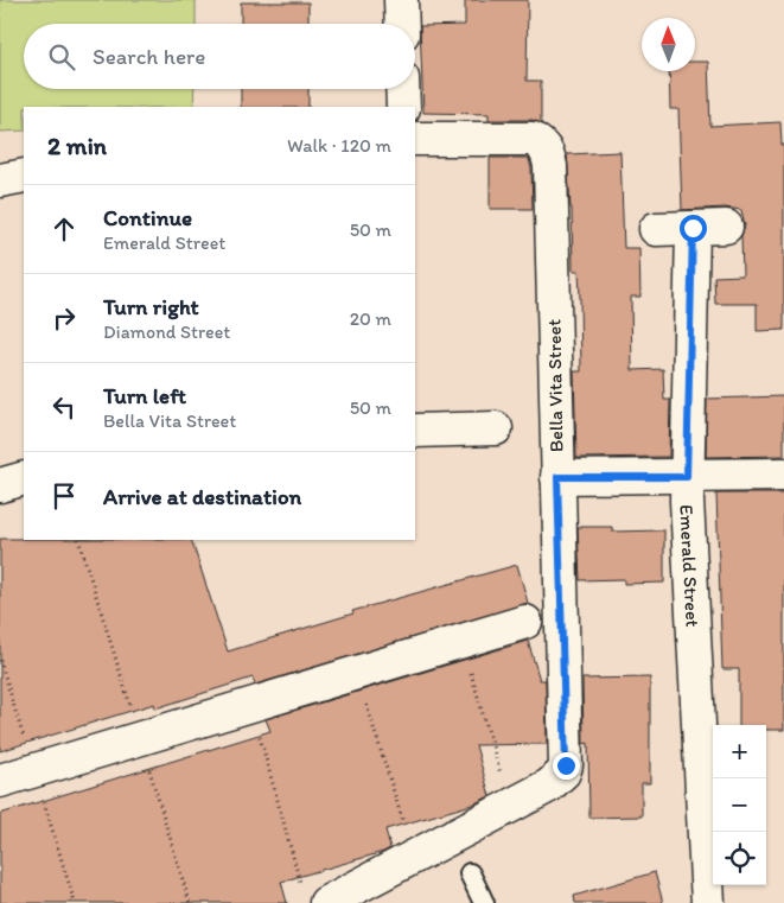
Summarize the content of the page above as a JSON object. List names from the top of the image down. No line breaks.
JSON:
{"streets":{"street":["Bella Vita Street","Emerald Street"]},"north":"top","page":{"search":"Search here","heading":["2 min","Walk · 120 m"],"list":[["Continue","Emerald Street","50 m"],["Turn right","Diamond Street","20 m"],["Turn left","Bella Vita Street","50 m"],"Arrive at destination"],"map_buttons":["+","−"]}}
